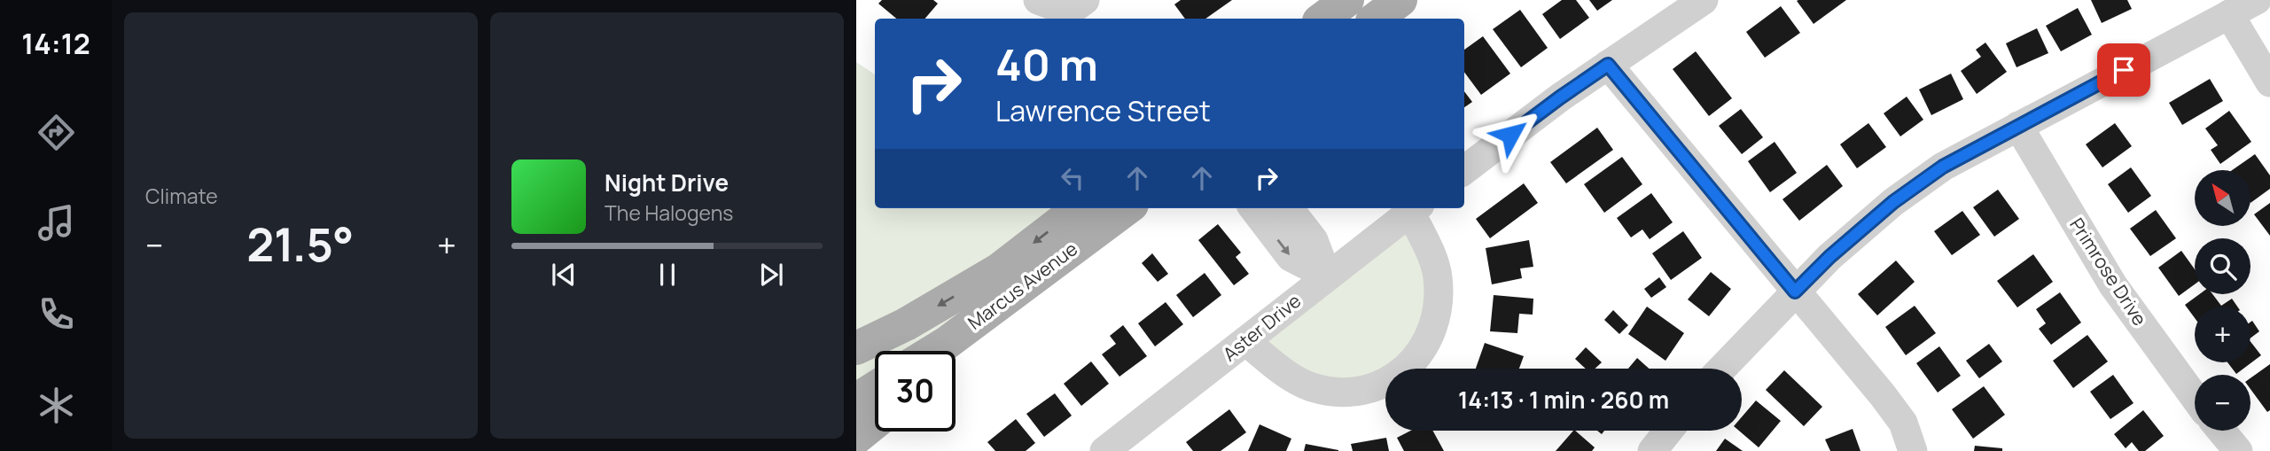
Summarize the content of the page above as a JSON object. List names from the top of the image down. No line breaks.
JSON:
{"streets":{"main road":["Marcus Avenue"],"street":["Primrose Drive","Aster Drive"]},"north":"top left","page":{"tabs":"14:12","tile":"Climate","turn":["40 m","Lawrence Street"],"song":["Night Drive","The Halogens"],"map_buttons":["+","−"],"heat":["−","21.5°","+"],"limit":"30","trip":"14:13 · 1 min · 260 m"}}
